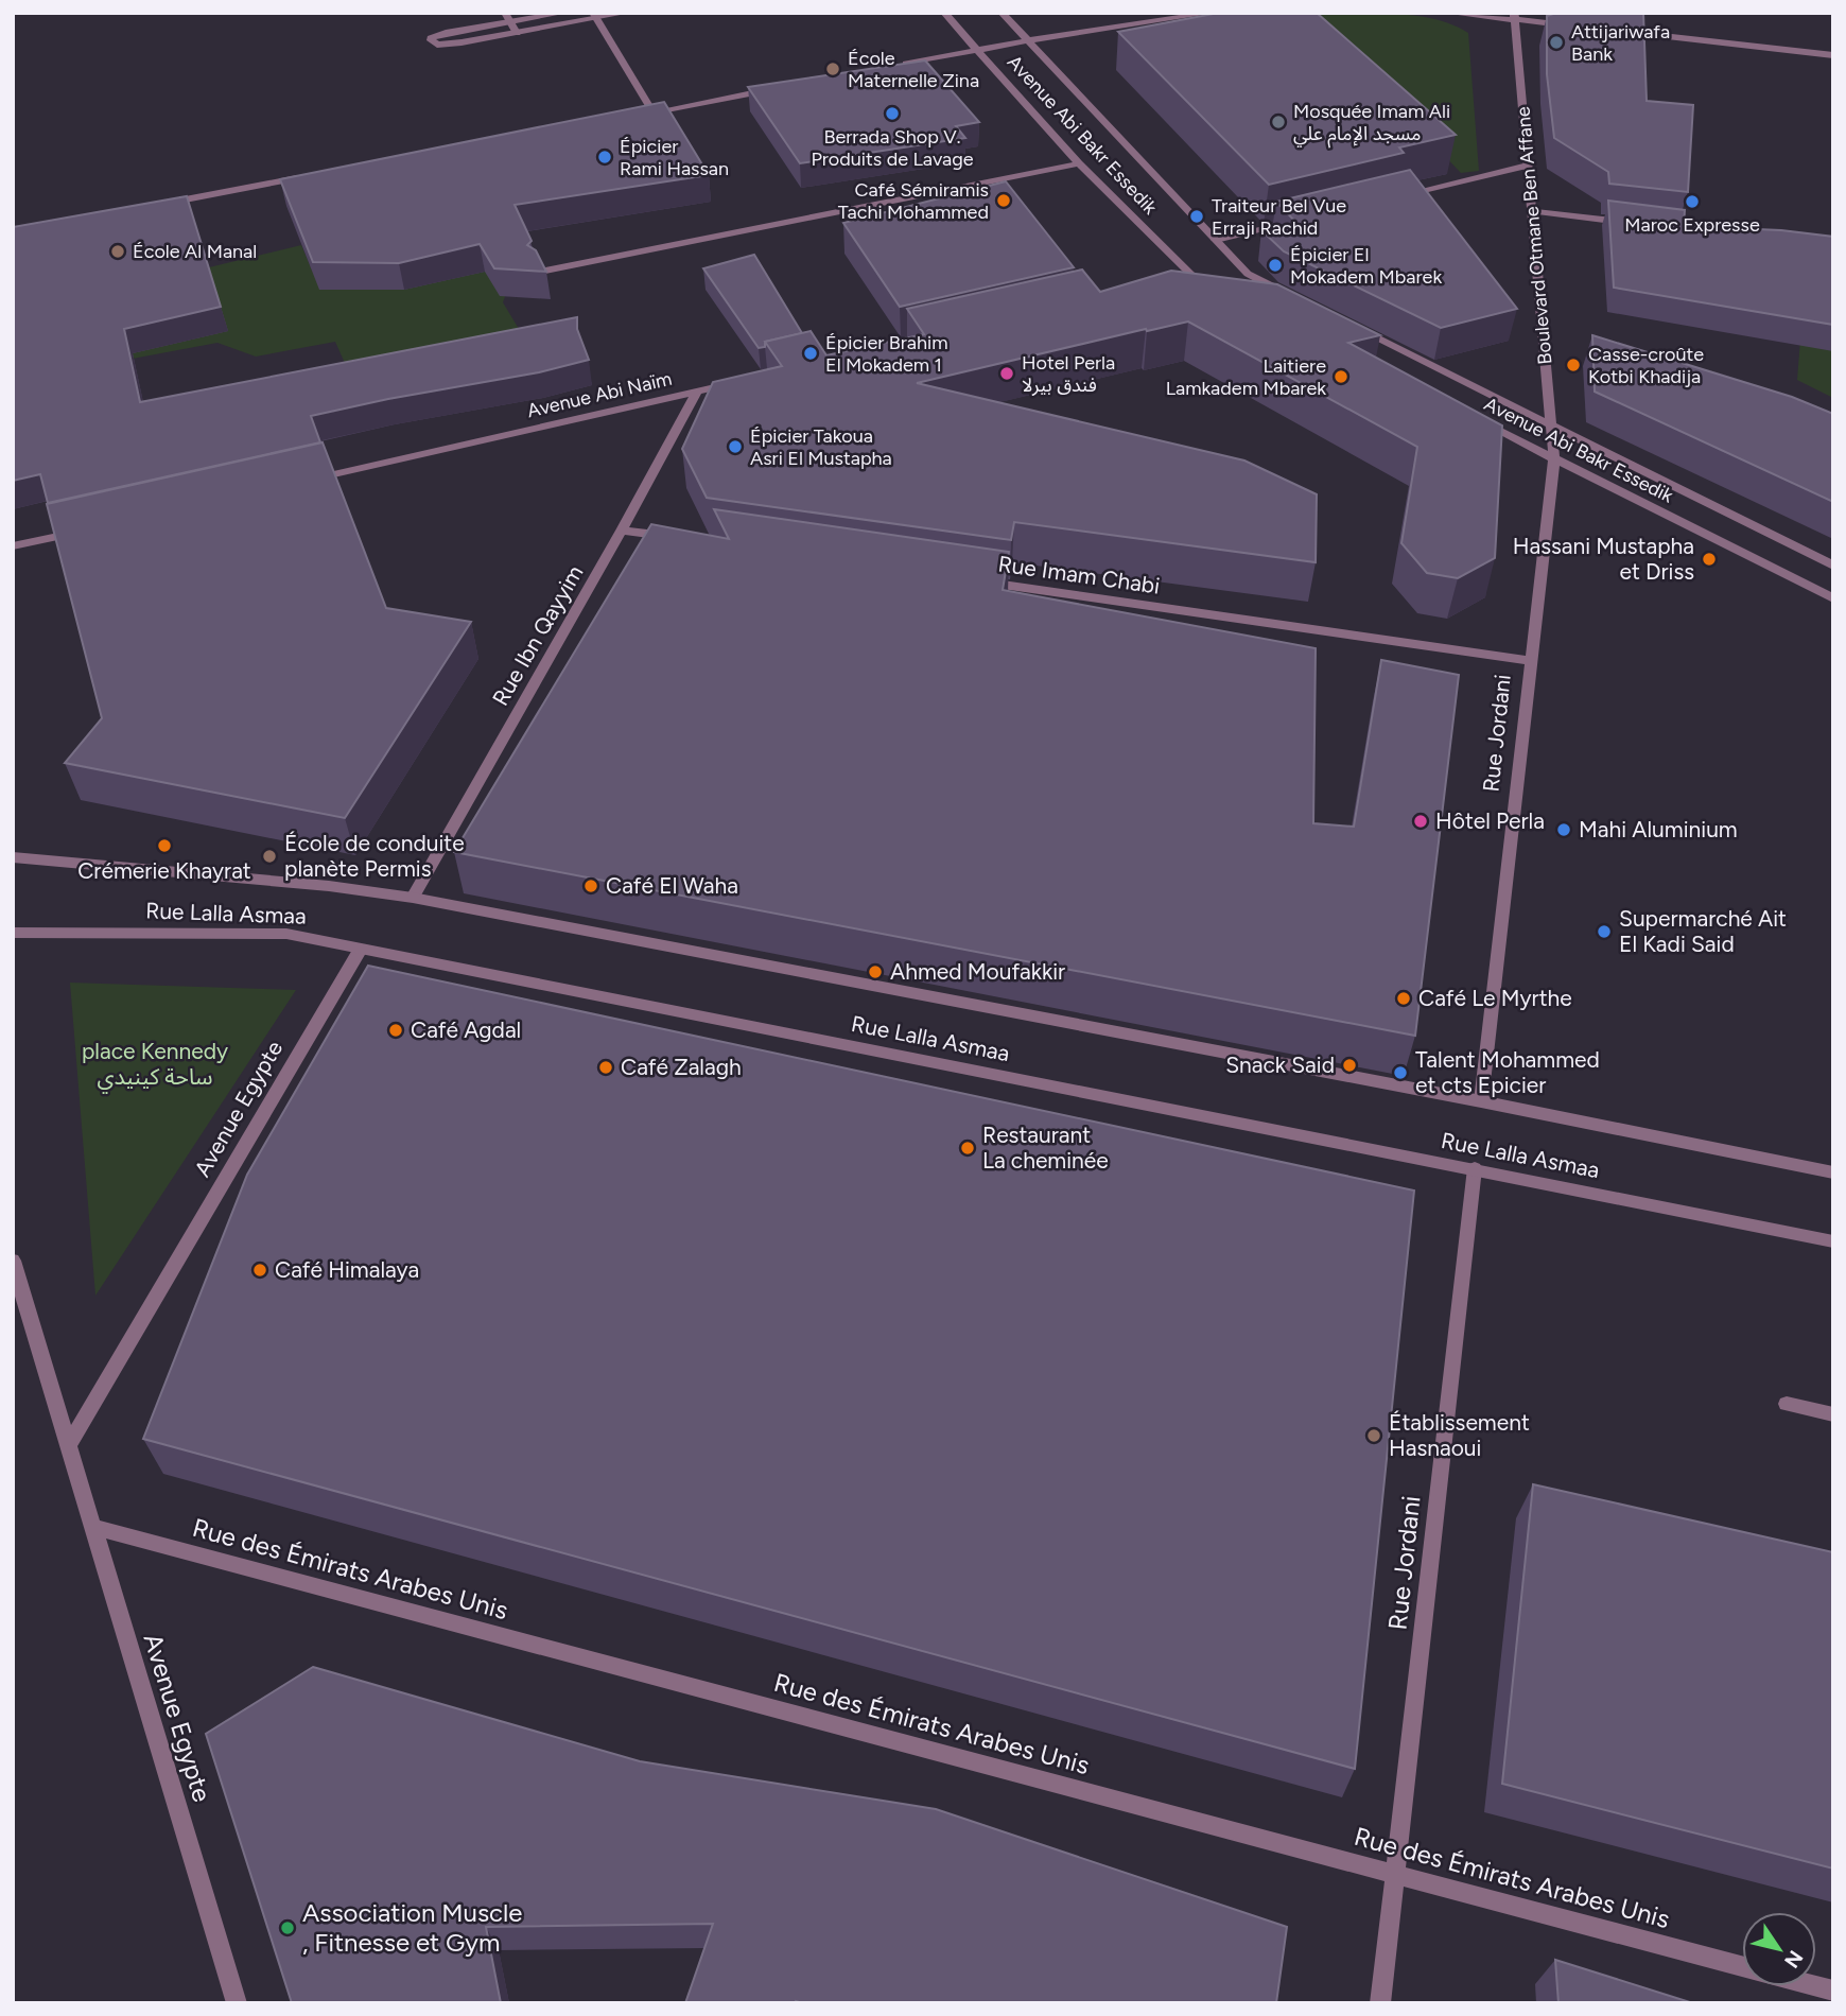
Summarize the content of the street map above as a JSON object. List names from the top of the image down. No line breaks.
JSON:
{"streets":{"street":["Avenue Abi Bakr Essedik","Boulevard Otmane Ben Affane","Avenue Abi Naïm","Rue Imam Chabi","Rue Ibn Qayyim","Rue Jordani","Rue Lalla Asmaa","Avenue Egypte","Rue des Émirats Arabes Unis"]},"crossings":[["Avenue Abi Bakr Essedik","Boulevard Otmane Ben Affane"],["Avenue Abi Bakr Essedik","Rue Jordani"],["Boulevard Otmane Ben Affane","Rue Jordani"],["Avenue Abi Naïm","Rue Ibn Qayyim"],["Rue Imam Chabi","Rue Jordani"],["Rue Ibn Qayyim","Rue Lalla Asmaa"],["Rue Jordani","Rue Lalla Asmaa"],["Rue Jordani","Rue des Émirats Arabes Unis"],["Rue Lalla Asmaa","Avenue Egypte"],["Avenue Egypte","Rue des Émirats Arabes Unis"]],"parks":["place Kennedy ساحة كينيدي"],"places":["Attijariwafa Bank","École Maternelle Zina","Berrada Shop V. Produits de Lavage","Mosquée Imam Ali مسجد الإمام علي","Épicier Rami Hassan","Café Sémiramis Tachi Mohammed","Maroc Expresse","Traiteur Bel Vue Erraji Rachid","École Al Manal","Épicier El Mokadem Mbarek","Épicier Brahim El Mokadem 1","Casse-croûte Kotbi Khadija","Hotel Perla فندق بيرلا","Laitiere Lamkadem Mbarek","Épicier Takoua Asri El Mustapha","Hassani Mustapha et Driss","Hôtel Perla","Mahi Aluminium","Crémerie Khayrat","École de conduite planète Permis","Café El Waha","Supermarché Ait El Kadi Said","Ahmed Moufakkir","Café Le Myrthe","Café Agdal","Snack Said","Café Zalagh","Talent Mohammed et cts Epicier","Restaurant La cheminée","Café Himalaya","Établissement Hasnaoui","Association Muscle , Fitnesse et Gym"],"north":"bottom right"}
